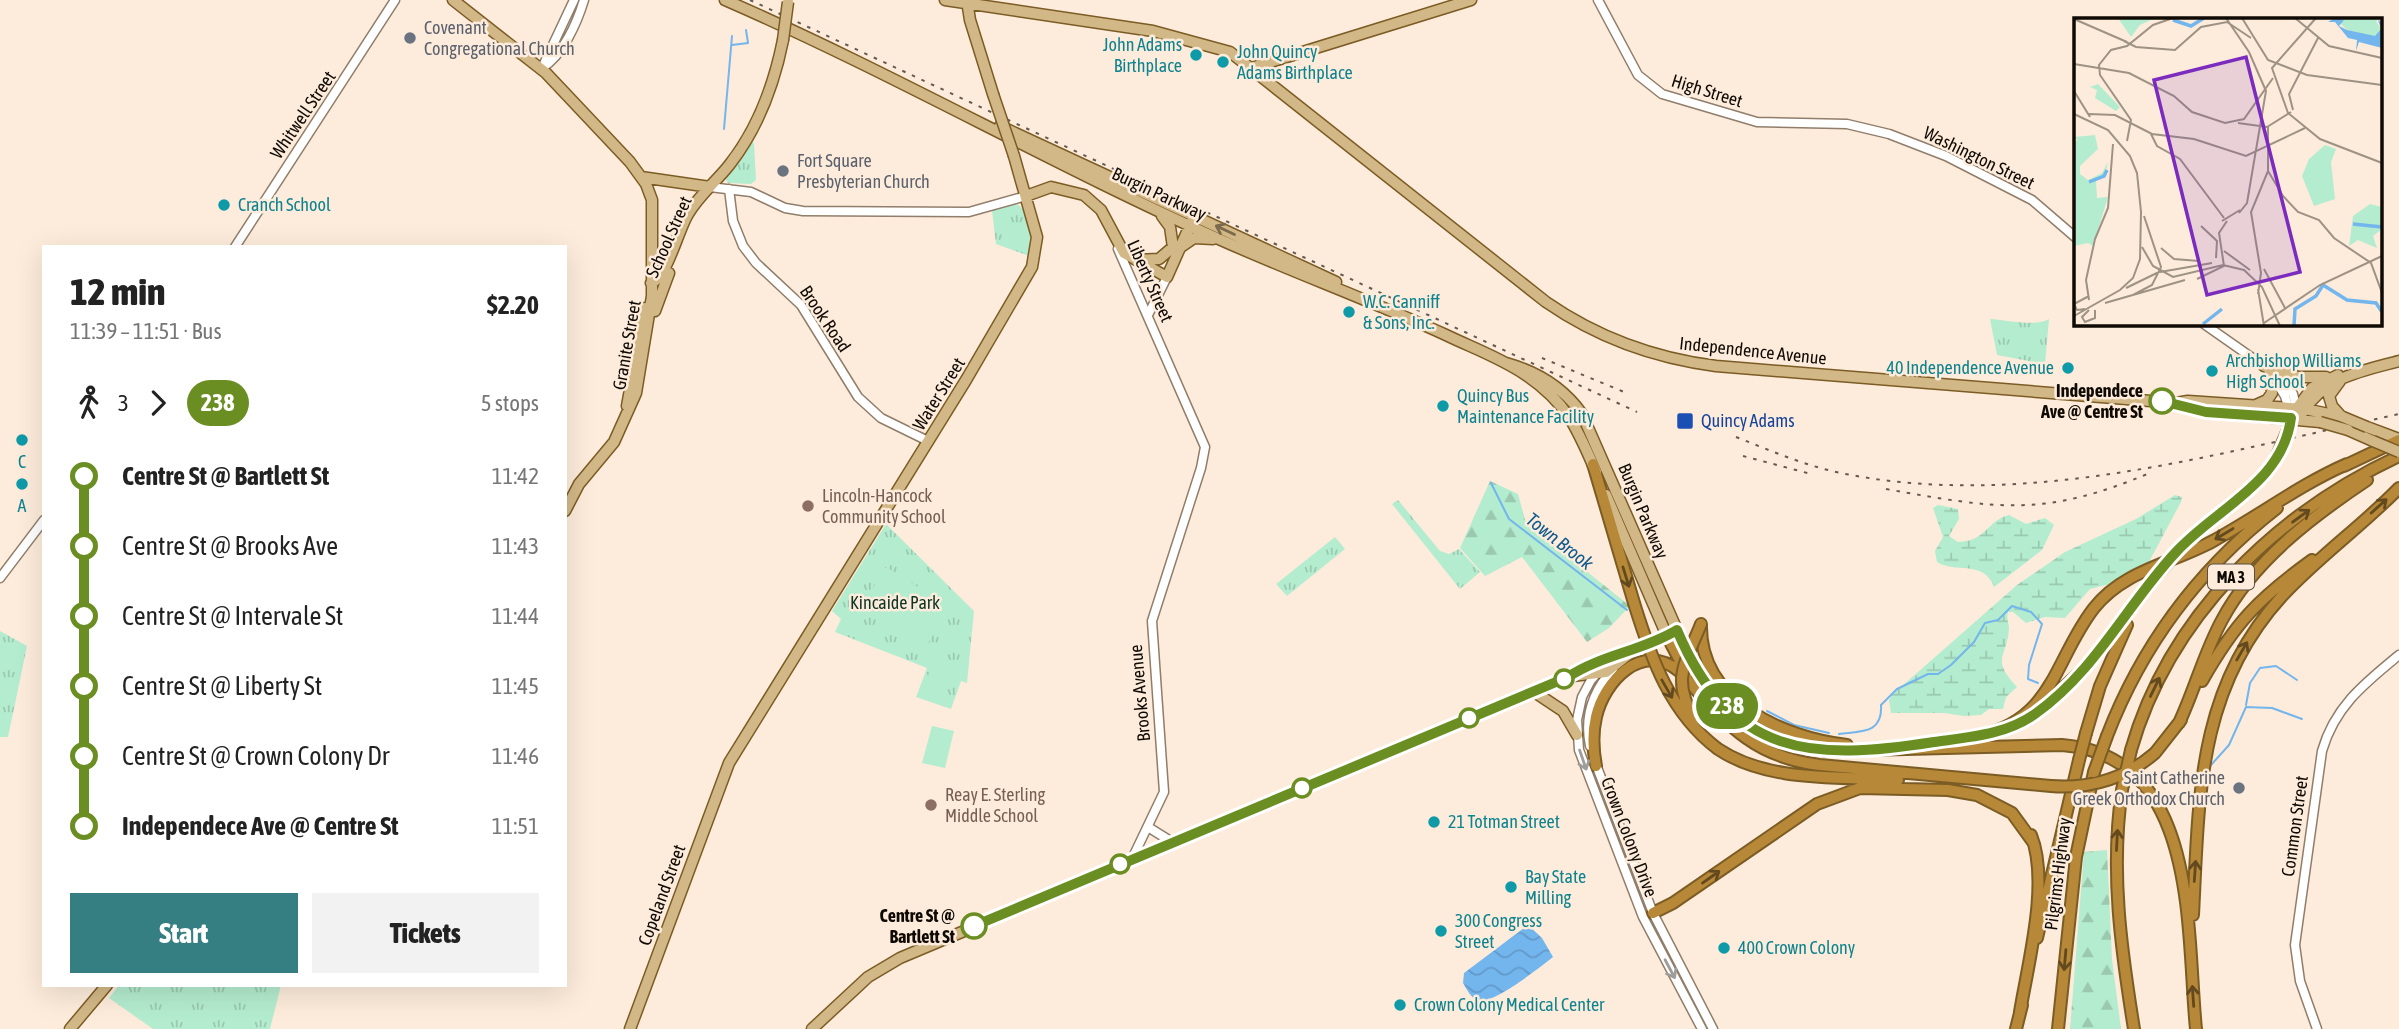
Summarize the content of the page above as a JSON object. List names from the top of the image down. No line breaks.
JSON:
{"streets":{"highway":["MA 3","Pilgrims Highway"],"main road":["Burgin Parkway","School Street","Liberty Street","Granite Street","Independence Avenue","Water Street","Copeland Street"],"street":["High Street","Whitwell Street","Washington Street","Brook Road","Brooks Avenue","Common Street","Crown Colony Drive"]},"crossings":[["High Street","Washington Street"],["School Street","Granite Street"],["Liberty Street","Water Street"],["Liberty Street","Brooks Avenue"],["Brook Road","Water Street"],["Independence Avenue","Water Street"],["Water Street","Copeland Street"]],"water":["Town Brook"],"parks":["Kincaide Park"],"places":{"other":["Covenant Congregational Church","John Adams Birthplace","John Quincy Adams Birthplace","Fort Square Presbyterian Church","Cranch School","W.C. Canniff & Sons, Inc.","40 Independence Avenue","Archbishop Williams High School","Independece Ave @ Centre St","Quincy Bus Maintenance Facility","C","A","Lincoln-Hancock Community School","Saint Catherine Greek Orthodox Church","Reay E. Sterling Middle School","21 Totman Street","Bay State Milling","Centre St @ Bartlett St","300 Congress Street","400 Crown Colony","Crown Colony Medical Center"],"transit":["Quincy Adams"]},"lines":["bus line 238"],"page":{"on_map":"238","heading":["12 min","11:39 – 11:51 · Bus","$2.20"],"legs":["3","238","5 stops"],"list":[{"name":"Centre St @ Bartlett St","value":"11:42"},{"name":"Centre St @ Brooks Ave","value":"11:43"},{"name":"Centre St @ Intervale St","value":"11:44"},{"name":"Centre St @ Liberty St","value":"11:45"},{"name":"Centre St @ Crown Colony Dr","value":"11:46"},{"name":"Independece Ave @ Centre St","value":"11:51"}],"buttons":["Start","Tickets"]}}
